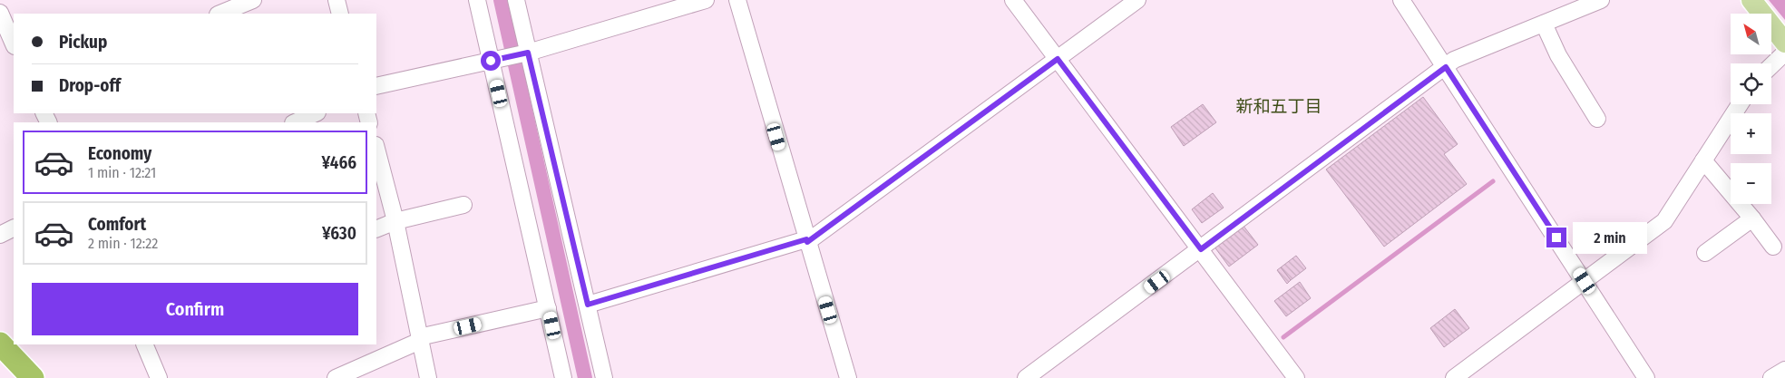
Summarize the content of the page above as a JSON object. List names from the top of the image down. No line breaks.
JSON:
{"districts":["新和五丁目"],"north":"top left","page":{"map_buttons":["+","−"],"banner":["Pickup","Drop-off"],"list":[{"name":"Economy","note":"1 min · 12:21","value":"¥466"},{"name":"Comfort","note":"2 min · 12:22","value":"¥630"}],"bubble":"2 min","buttons":"Confirm"}}
